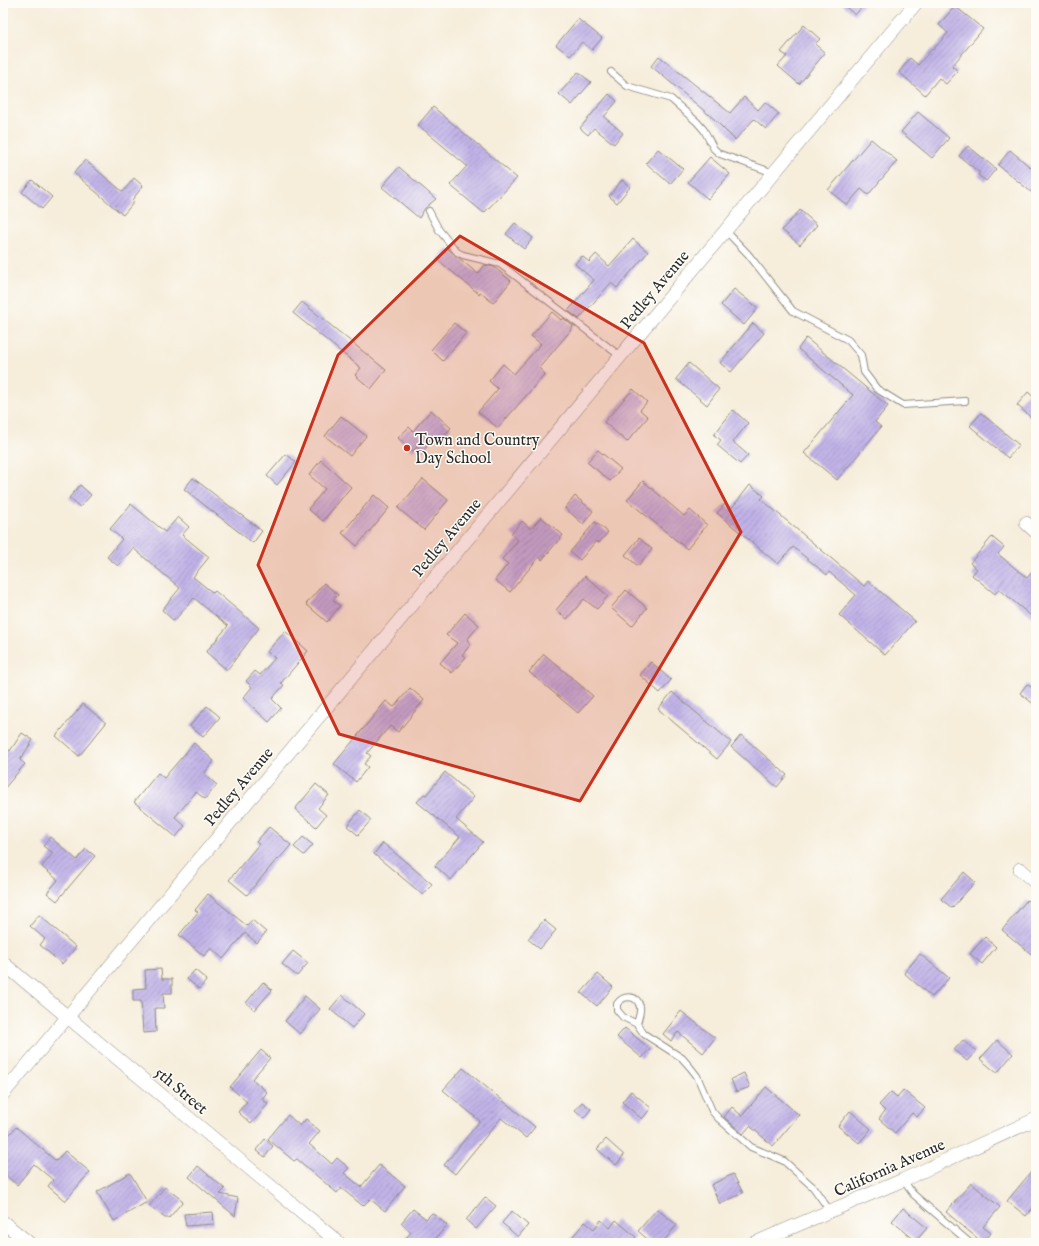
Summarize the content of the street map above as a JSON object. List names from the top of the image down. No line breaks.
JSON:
{"streets":{"street":["Pedley Avenue","5th Street","California Avenue"]},"crossings":[["Pedley Avenue","5th Street"]],"places":["Town and Country Day School"]}
